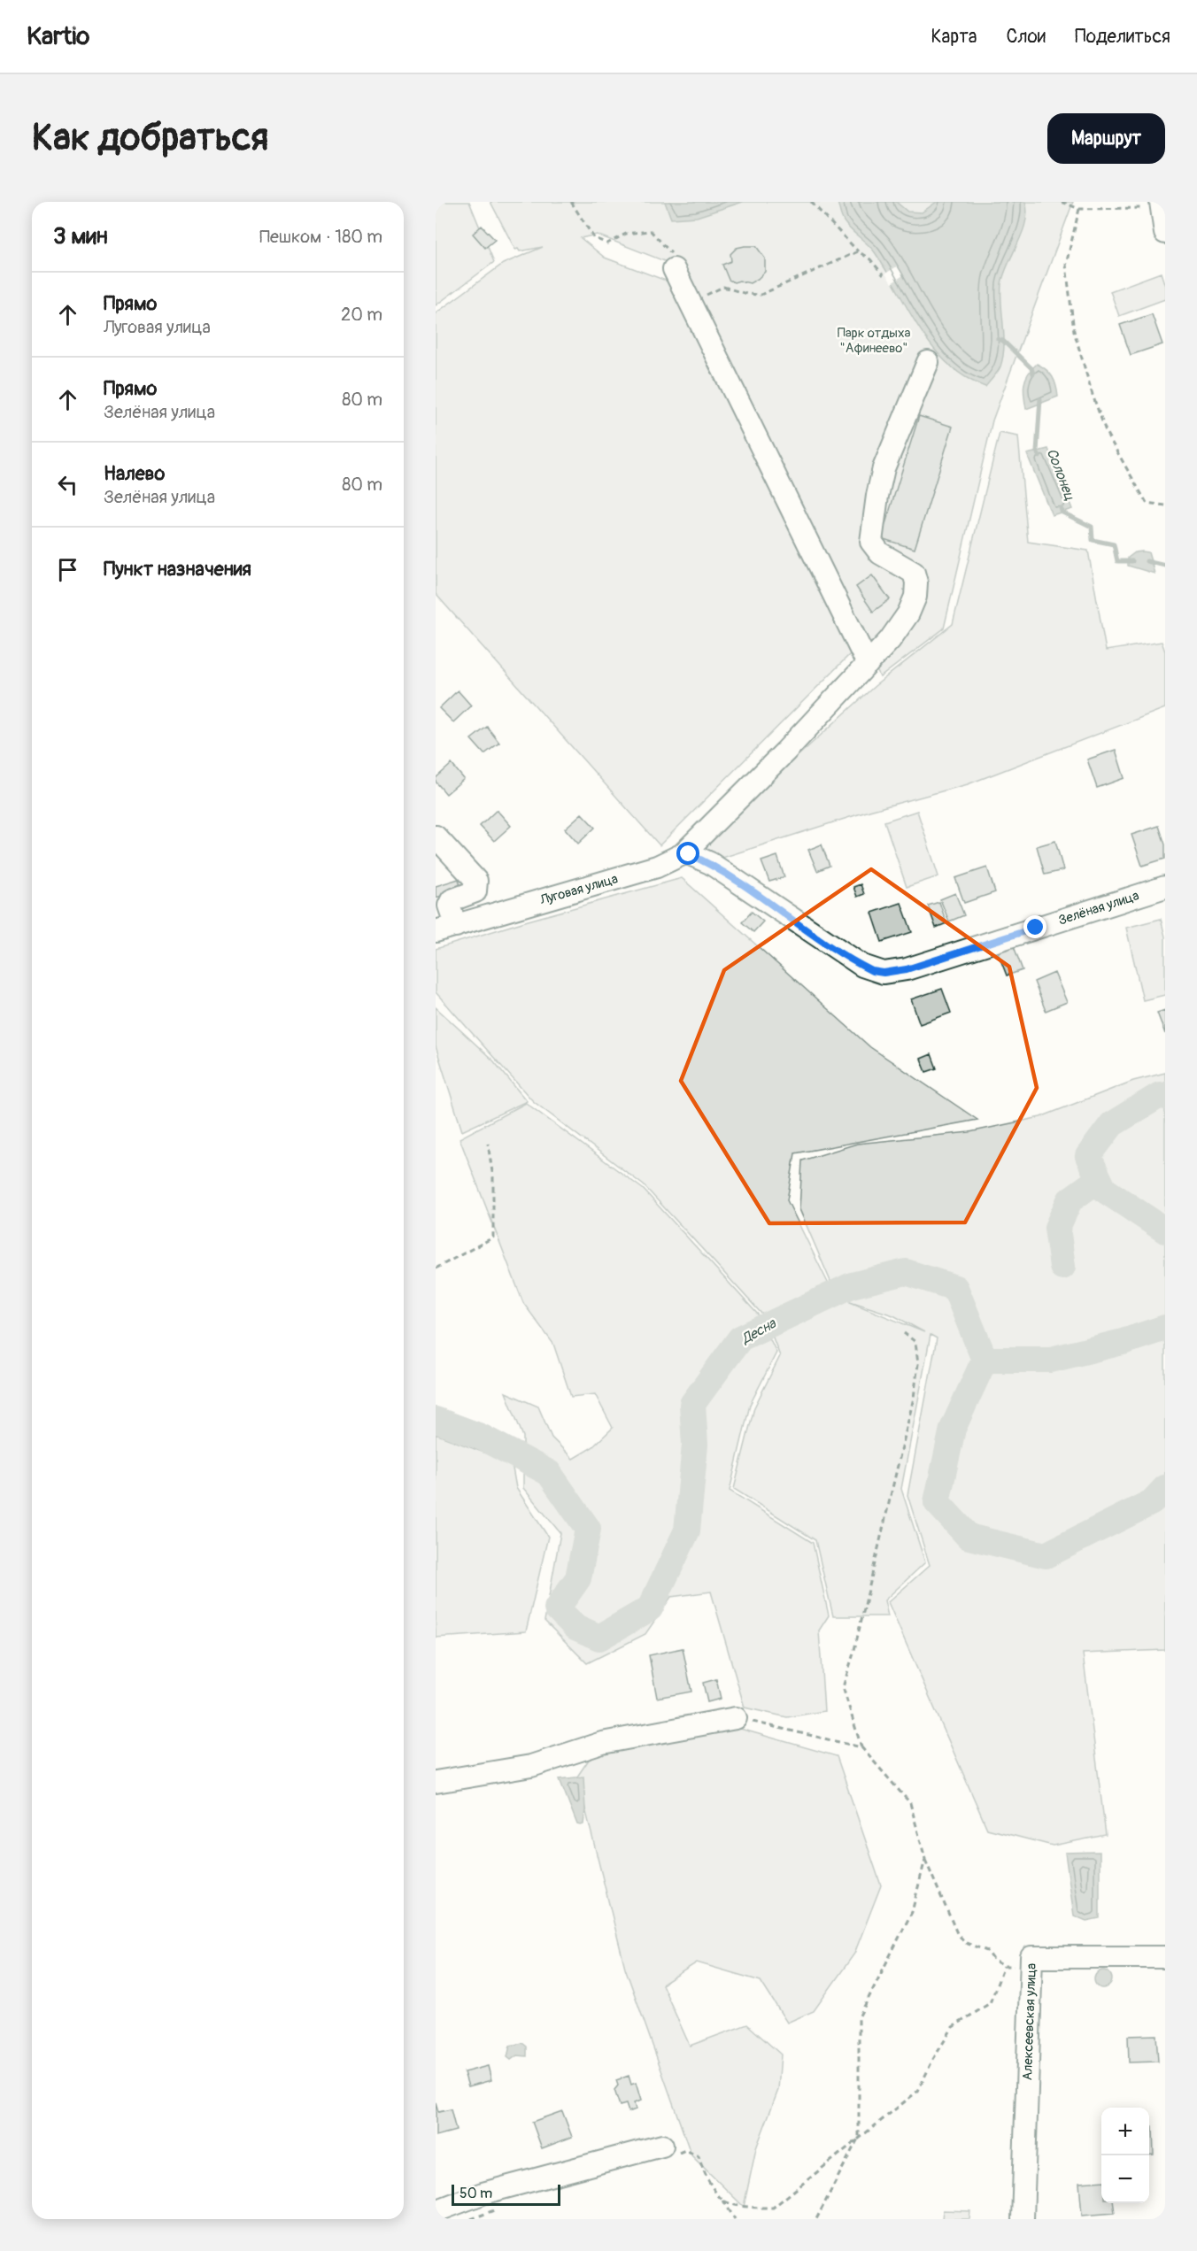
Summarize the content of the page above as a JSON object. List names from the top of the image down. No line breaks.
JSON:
{"streets":{"street":["Луговая улица","Зелёная улица","Алексеевская улица"]},"crossings":[["Луговая улица","Зелёная улица"]],"water":["Солонец","Десна"],"parks":["Парк отдыха \"Афинеево\""],"scale_bar":"50 m","page":{"header":"Kartio","nav":["Карта","Слои","Поделиться"],"buttons":"Маршрут","title":"Как добраться","heading":["3 мин","Пешком · 180 m"],"list":[["Прямо","Луговая улица","20 m"],["Прямо","Зелёная улица","80 m"],["Налево","Зелёная улица","80 m"],"Пункт назначения"],"map_buttons":["+","−"],"scale":"50 m"}}
